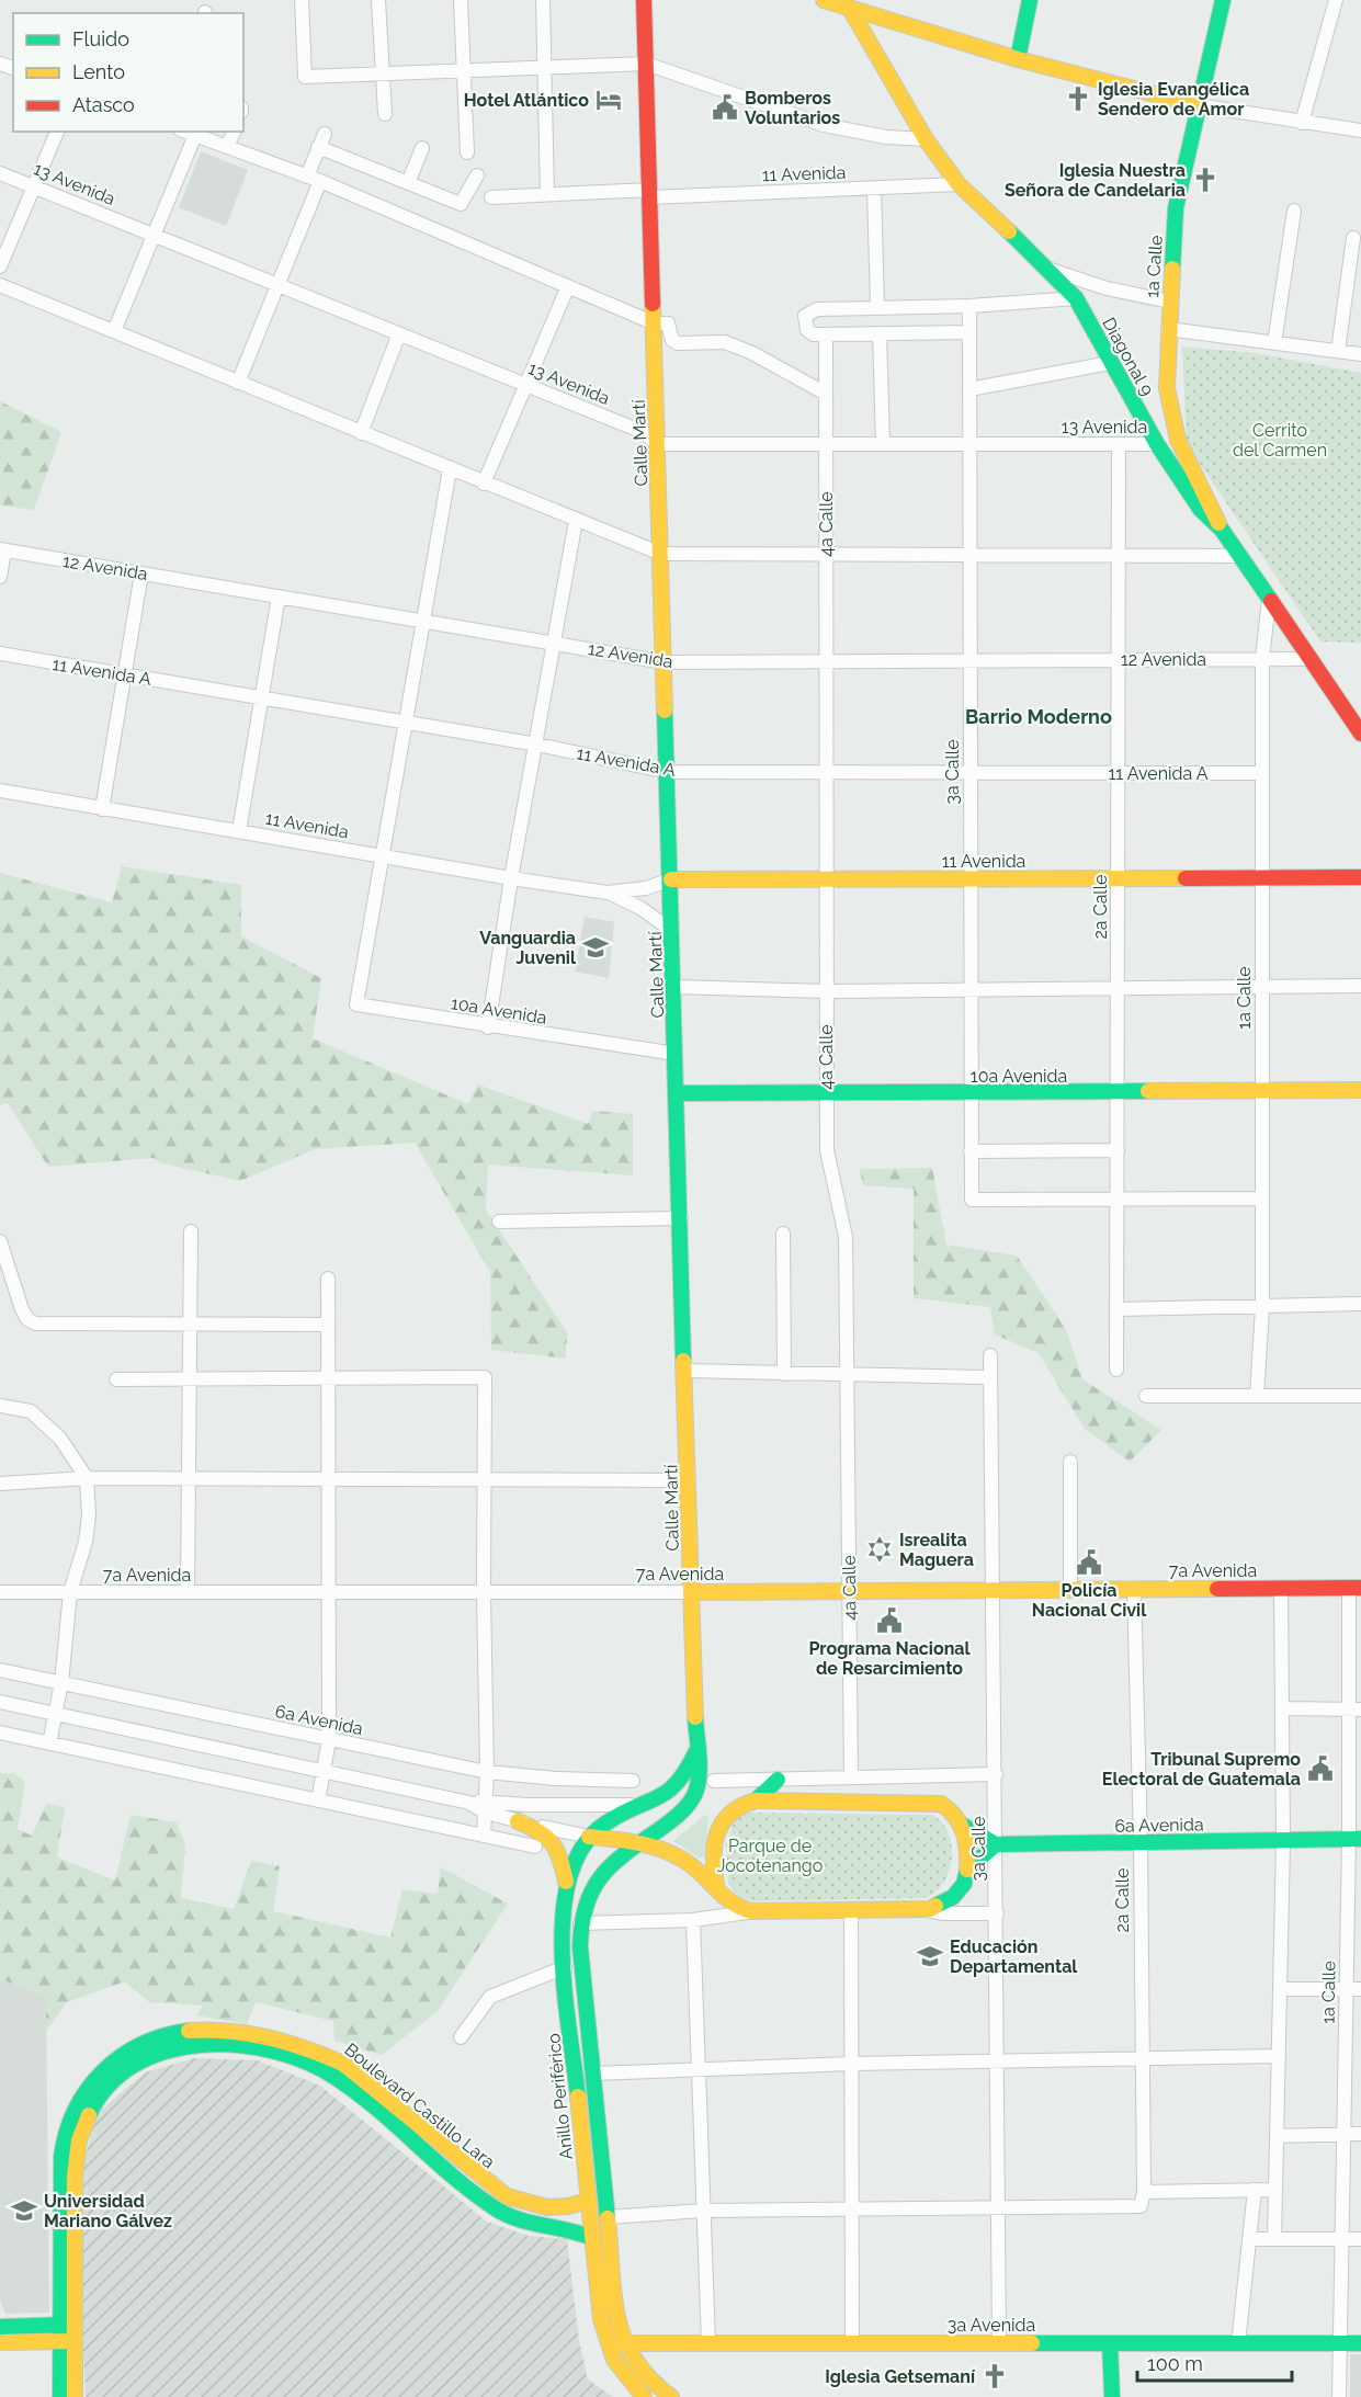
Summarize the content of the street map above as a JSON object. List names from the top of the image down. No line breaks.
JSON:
{"streets":{"main road":["11 Avenida","1a Calle","Diagonal 9","Calle Martí","10a Avenida","7a Avenida","6a Avenida","Anillo Periférico","Boulevard Castillo Lara","3a Avenida"],"street":["13 Avenida","4a Calle","12 Avenida","11 Avenida A","3a Calle","2a Calle"]},"crossings":[["11 Avenida","1a Calle"],["11 Avenida","Diagonal 9"],["11 Avenida","Calle Martí"],["11 Avenida","4a Calle"],["11 Avenida","3a Calle"],["11 Avenida","2a Calle"],["11 Avenida","10a Avenida"],["13 Avenida","Diagonal 9"],["13 Avenida","Calle Martí"],["13 Avenida","4a Calle"],["13 Avenida","3a Calle"],["13 Avenida","2a Calle"],["1a Calle","Diagonal 9"],["1a Calle","12 Avenida"],["1a Calle","11 Avenida A"],["1a Calle","10a Avenida"],["1a Calle","7a Avenida"],["1a Calle","6a Avenida"],["1a Calle","3a Avenida"],["Diagonal 9","12 Avenida"],["Calle Martí","12 Avenida"],["Calle Martí","11 Avenida A"],["Calle Martí","10a Avenida"],["Calle Martí","7a Avenida"],["Calle Martí","Anillo Periférico"],["4a Calle","12 Avenida"],["4a Calle","11 Avenida A"],["4a Calle","10a Avenida"],["4a Calle","7a Avenida"],["12 Avenida","3a Calle"],["12 Avenida","2a Calle"],["11 Avenida A","3a Calle"],["11 Avenida A","2a Calle"],["3a Calle","2a Calle"],["3a Calle","10a Avenida"],["3a Calle","7a Avenida"],["3a Calle","6a Avenida"],["3a Calle","3a Avenida"],["2a Calle","10a Avenida"],["2a Calle","7a Avenida"],["2a Calle","6a Avenida"],["Anillo Periférico","Boulevard Castillo Lara"],["Anillo Periférico","3a Avenida"]],"districts":["Barrio Moderno"],"parks":["Cerrito del Carmen","Parque de Jocotenango"],"places":{"church":["Iglesia Evangélica Sendero de Amor","Iglesia Nuestra Señora de Candelaria","Iglesia Getsemaní"],"hotel":["Hotel Atlántico"],"public building":["Bomberos Voluntarios","Policía Nacional Civil","Programa Nacional de Resarcimiento","Tribunal Supremo Electoral de Guatemala"],"school or university":["Vanguardia Juvenil","Educación Departamental","Universidad Mariano Gálvez"],"synagogue":["Isrealita Maguera"]},"legend":["Fluido","Lento","Atasco"],"scale_bar":"100 m"}
